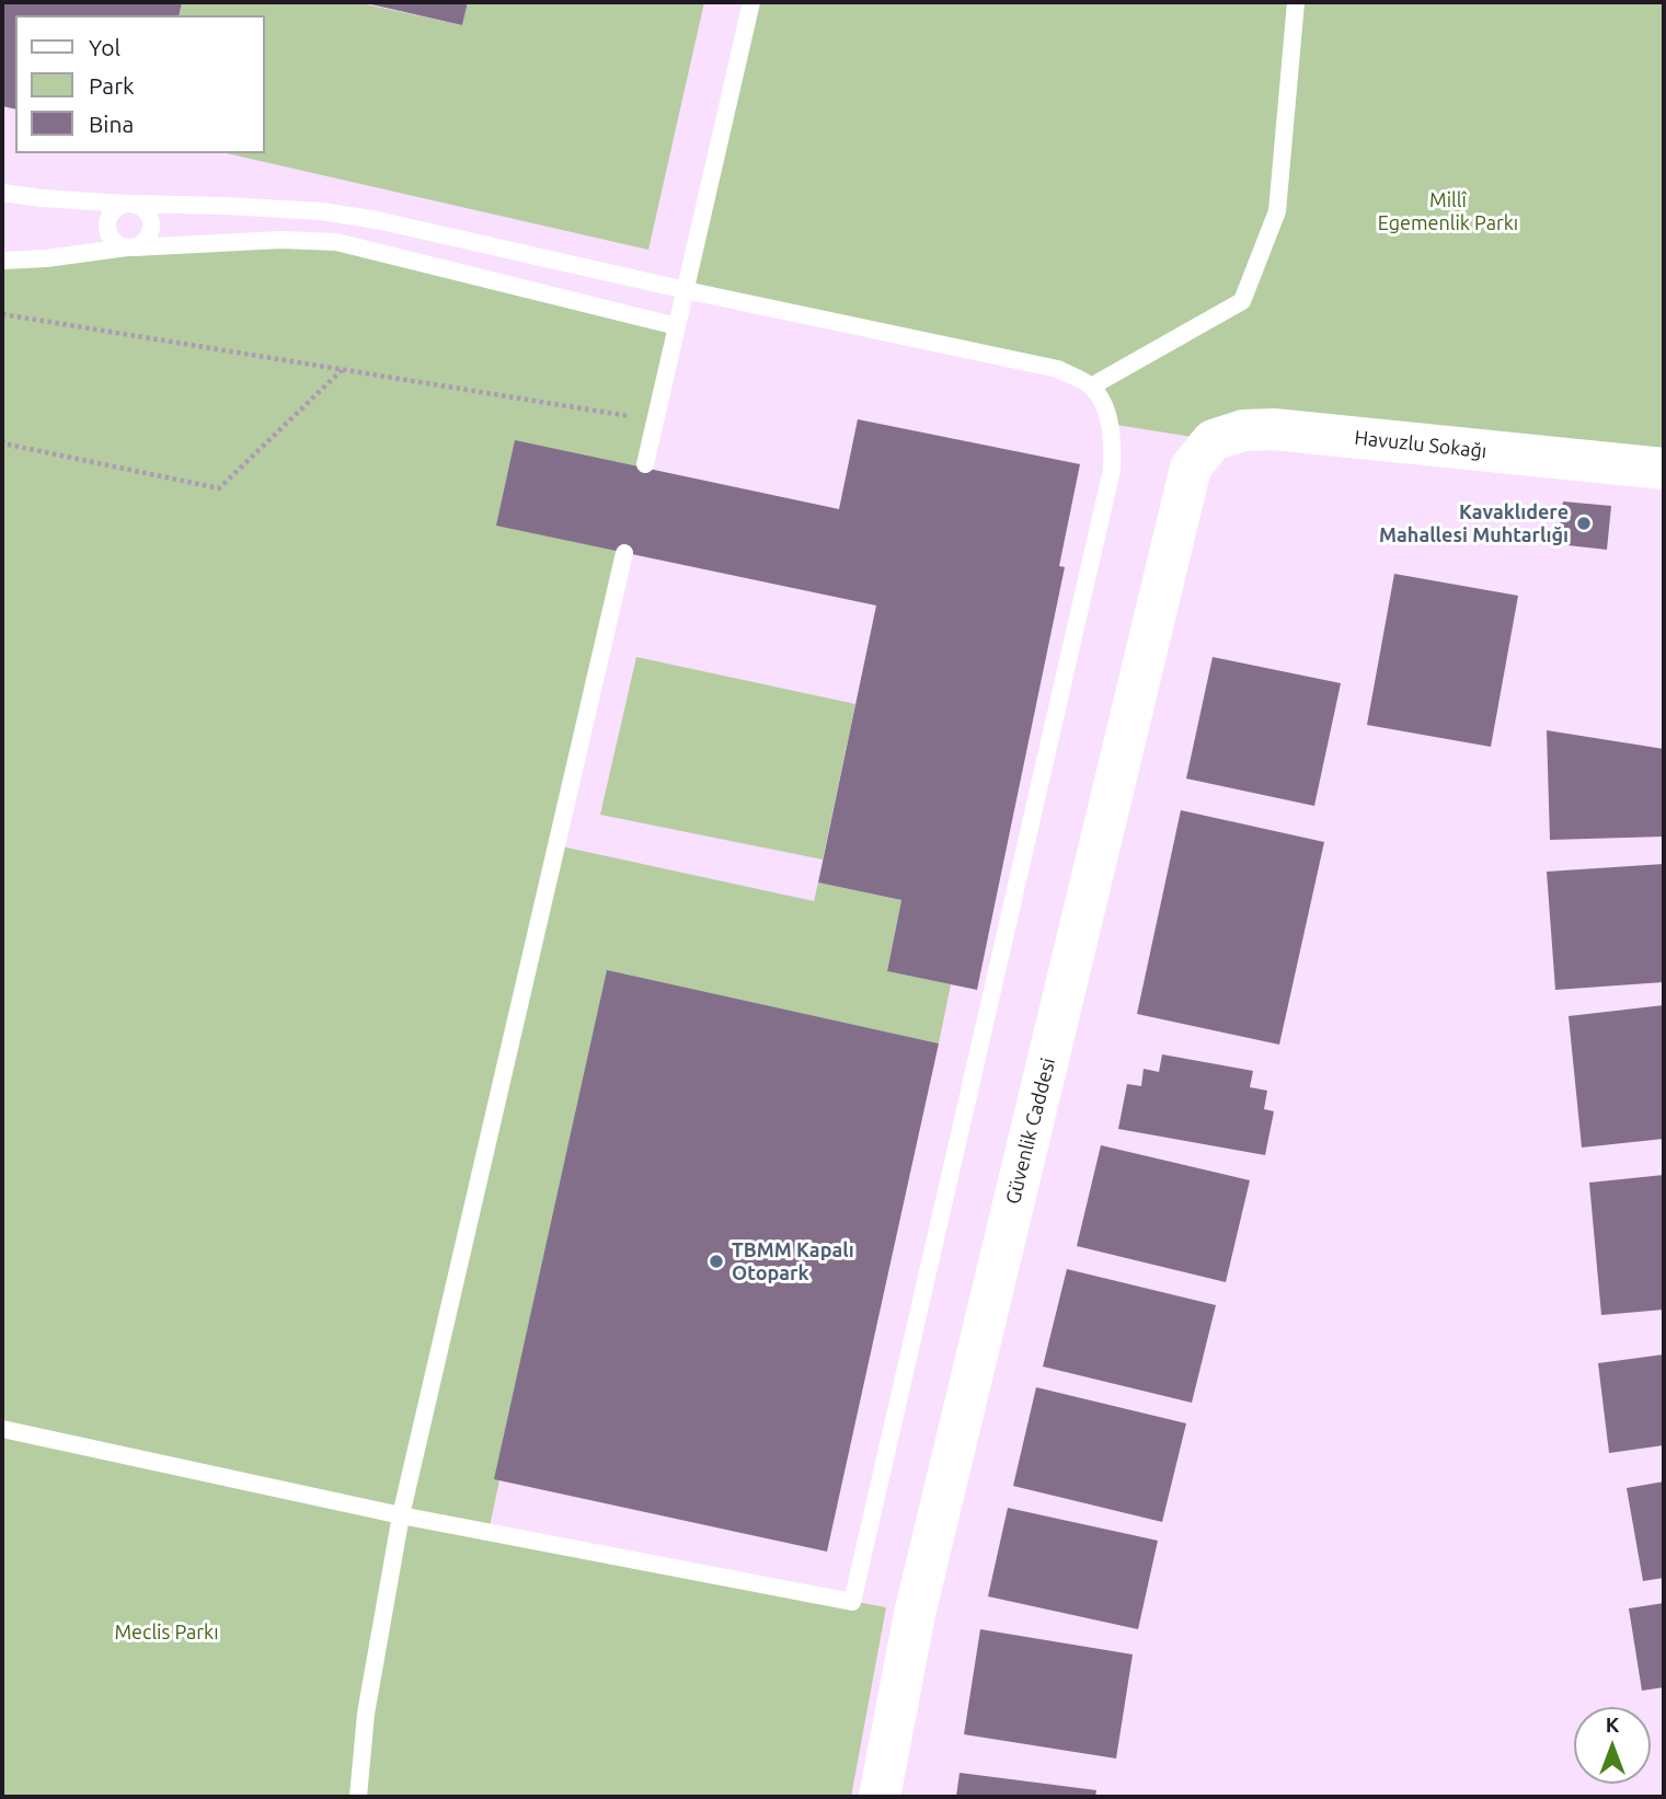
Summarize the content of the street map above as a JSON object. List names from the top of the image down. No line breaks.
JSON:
{"streets":{"main road":["Havuzlu Sokağı","Güvenlik Caddesi"]},"crossings":[["Havuzlu Sokağı","Güvenlik Caddesi"]],"parks":["Millî Egemenlik Parkı","Meclis Parkı"],"places":["Kavaklıdere Mahallesi Muhtarlığı","TBMM Kapalı Otopark"],"legend":["Yol","Park","Bina"],"north":"top"}
